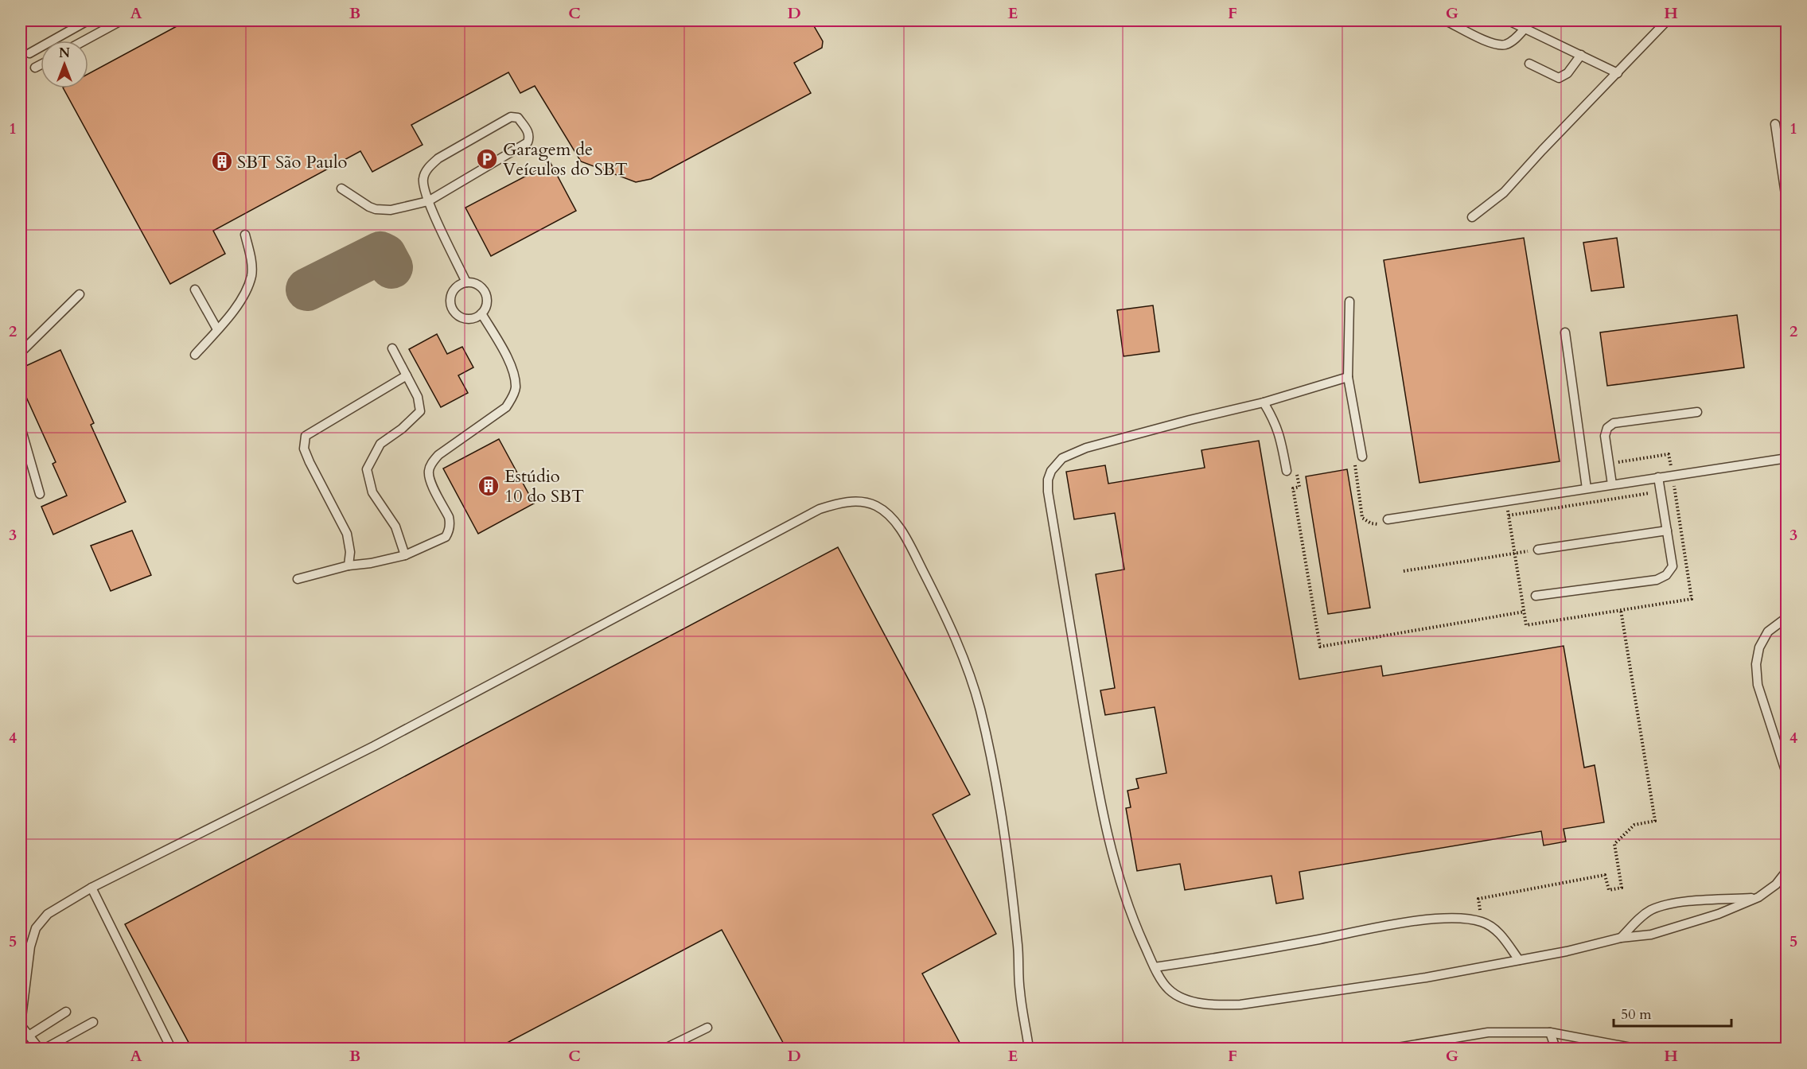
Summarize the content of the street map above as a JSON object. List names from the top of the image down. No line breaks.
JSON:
{"places":{"parking":["Garagem de Veículos do SBT"],"building":["SBT São Paulo","Estúdio 10 do SBT"]},"scale_bar":"50 m","north":"top","grid":{"columns":["A","B","C","D","E","F","G","H"],"rows":["1","2","3","4","5"]}}
